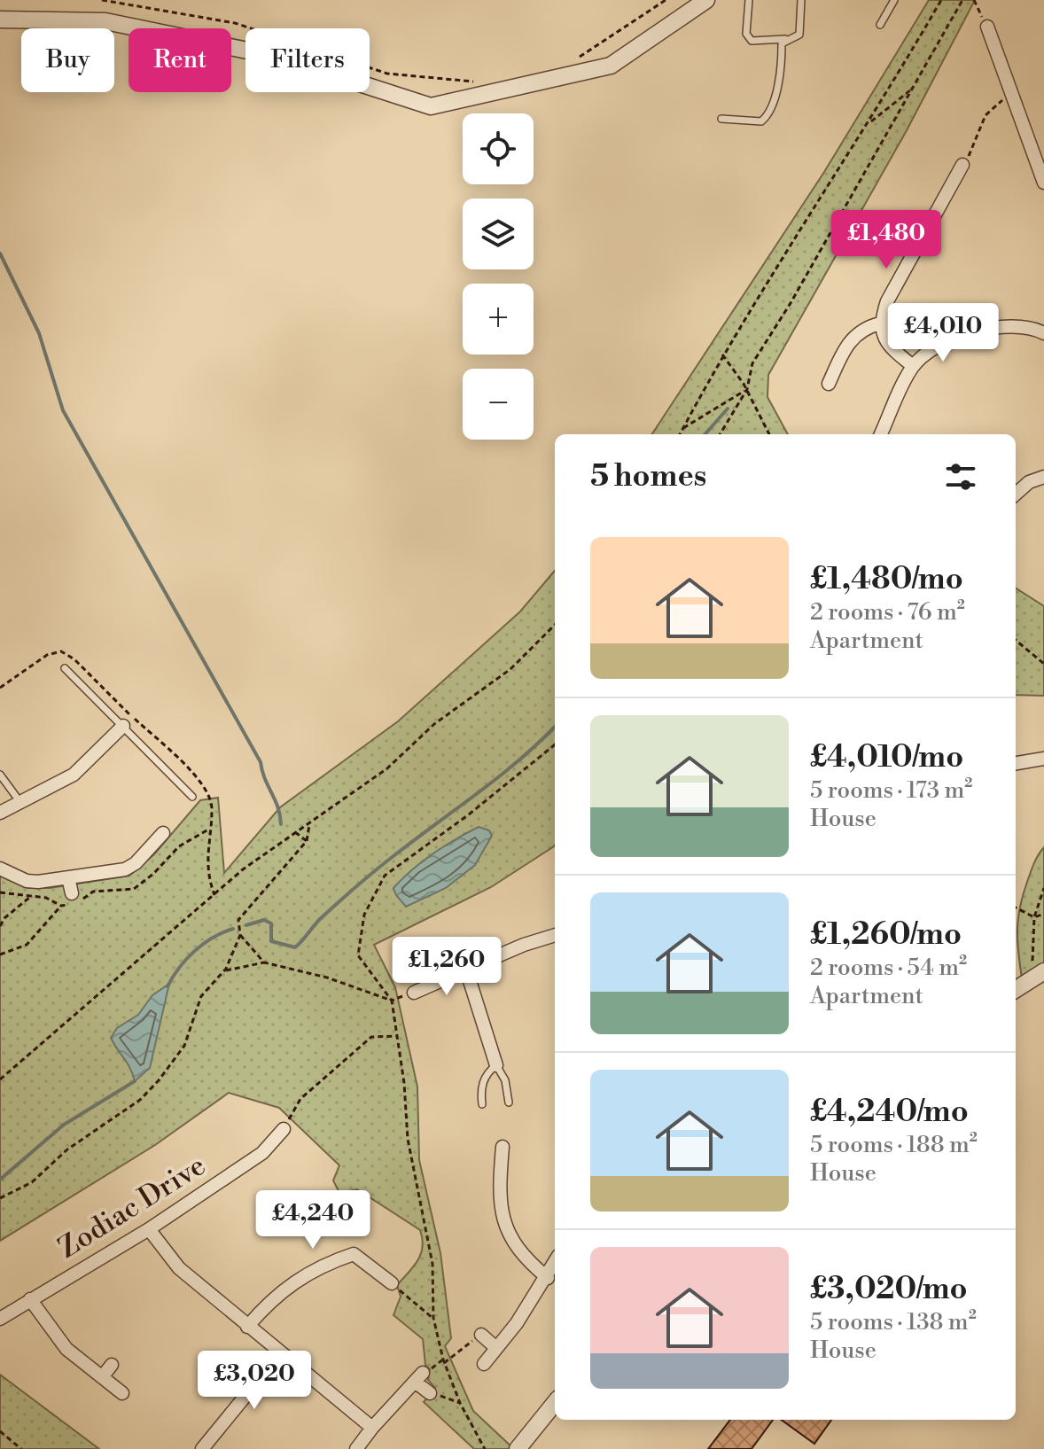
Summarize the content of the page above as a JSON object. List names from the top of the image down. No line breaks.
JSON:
{"streets":{"street":["Zodiac Drive"]},"page":{"chip":["Buy","Rent","Filters"],"map_buttons":["+","−"],"price":["£1,480","£4,010","£1,260","£4,240","£3,020"],"heading":"5 homes","list":[{"name":"£1,480/mo","note":"2 rooms · 76 m² · Apartment"},{"name":"£4,010/mo","note":"5 rooms · 173 m² · House"},{"name":"£1,260/mo","note":"2 rooms · 54 m² · Apartment"},{"name":"£4,240/mo","note":"5 rooms · 188 m² · House"},{"name":"£3,020/mo","note":"5 rooms · 138 m² · House"}]}}
